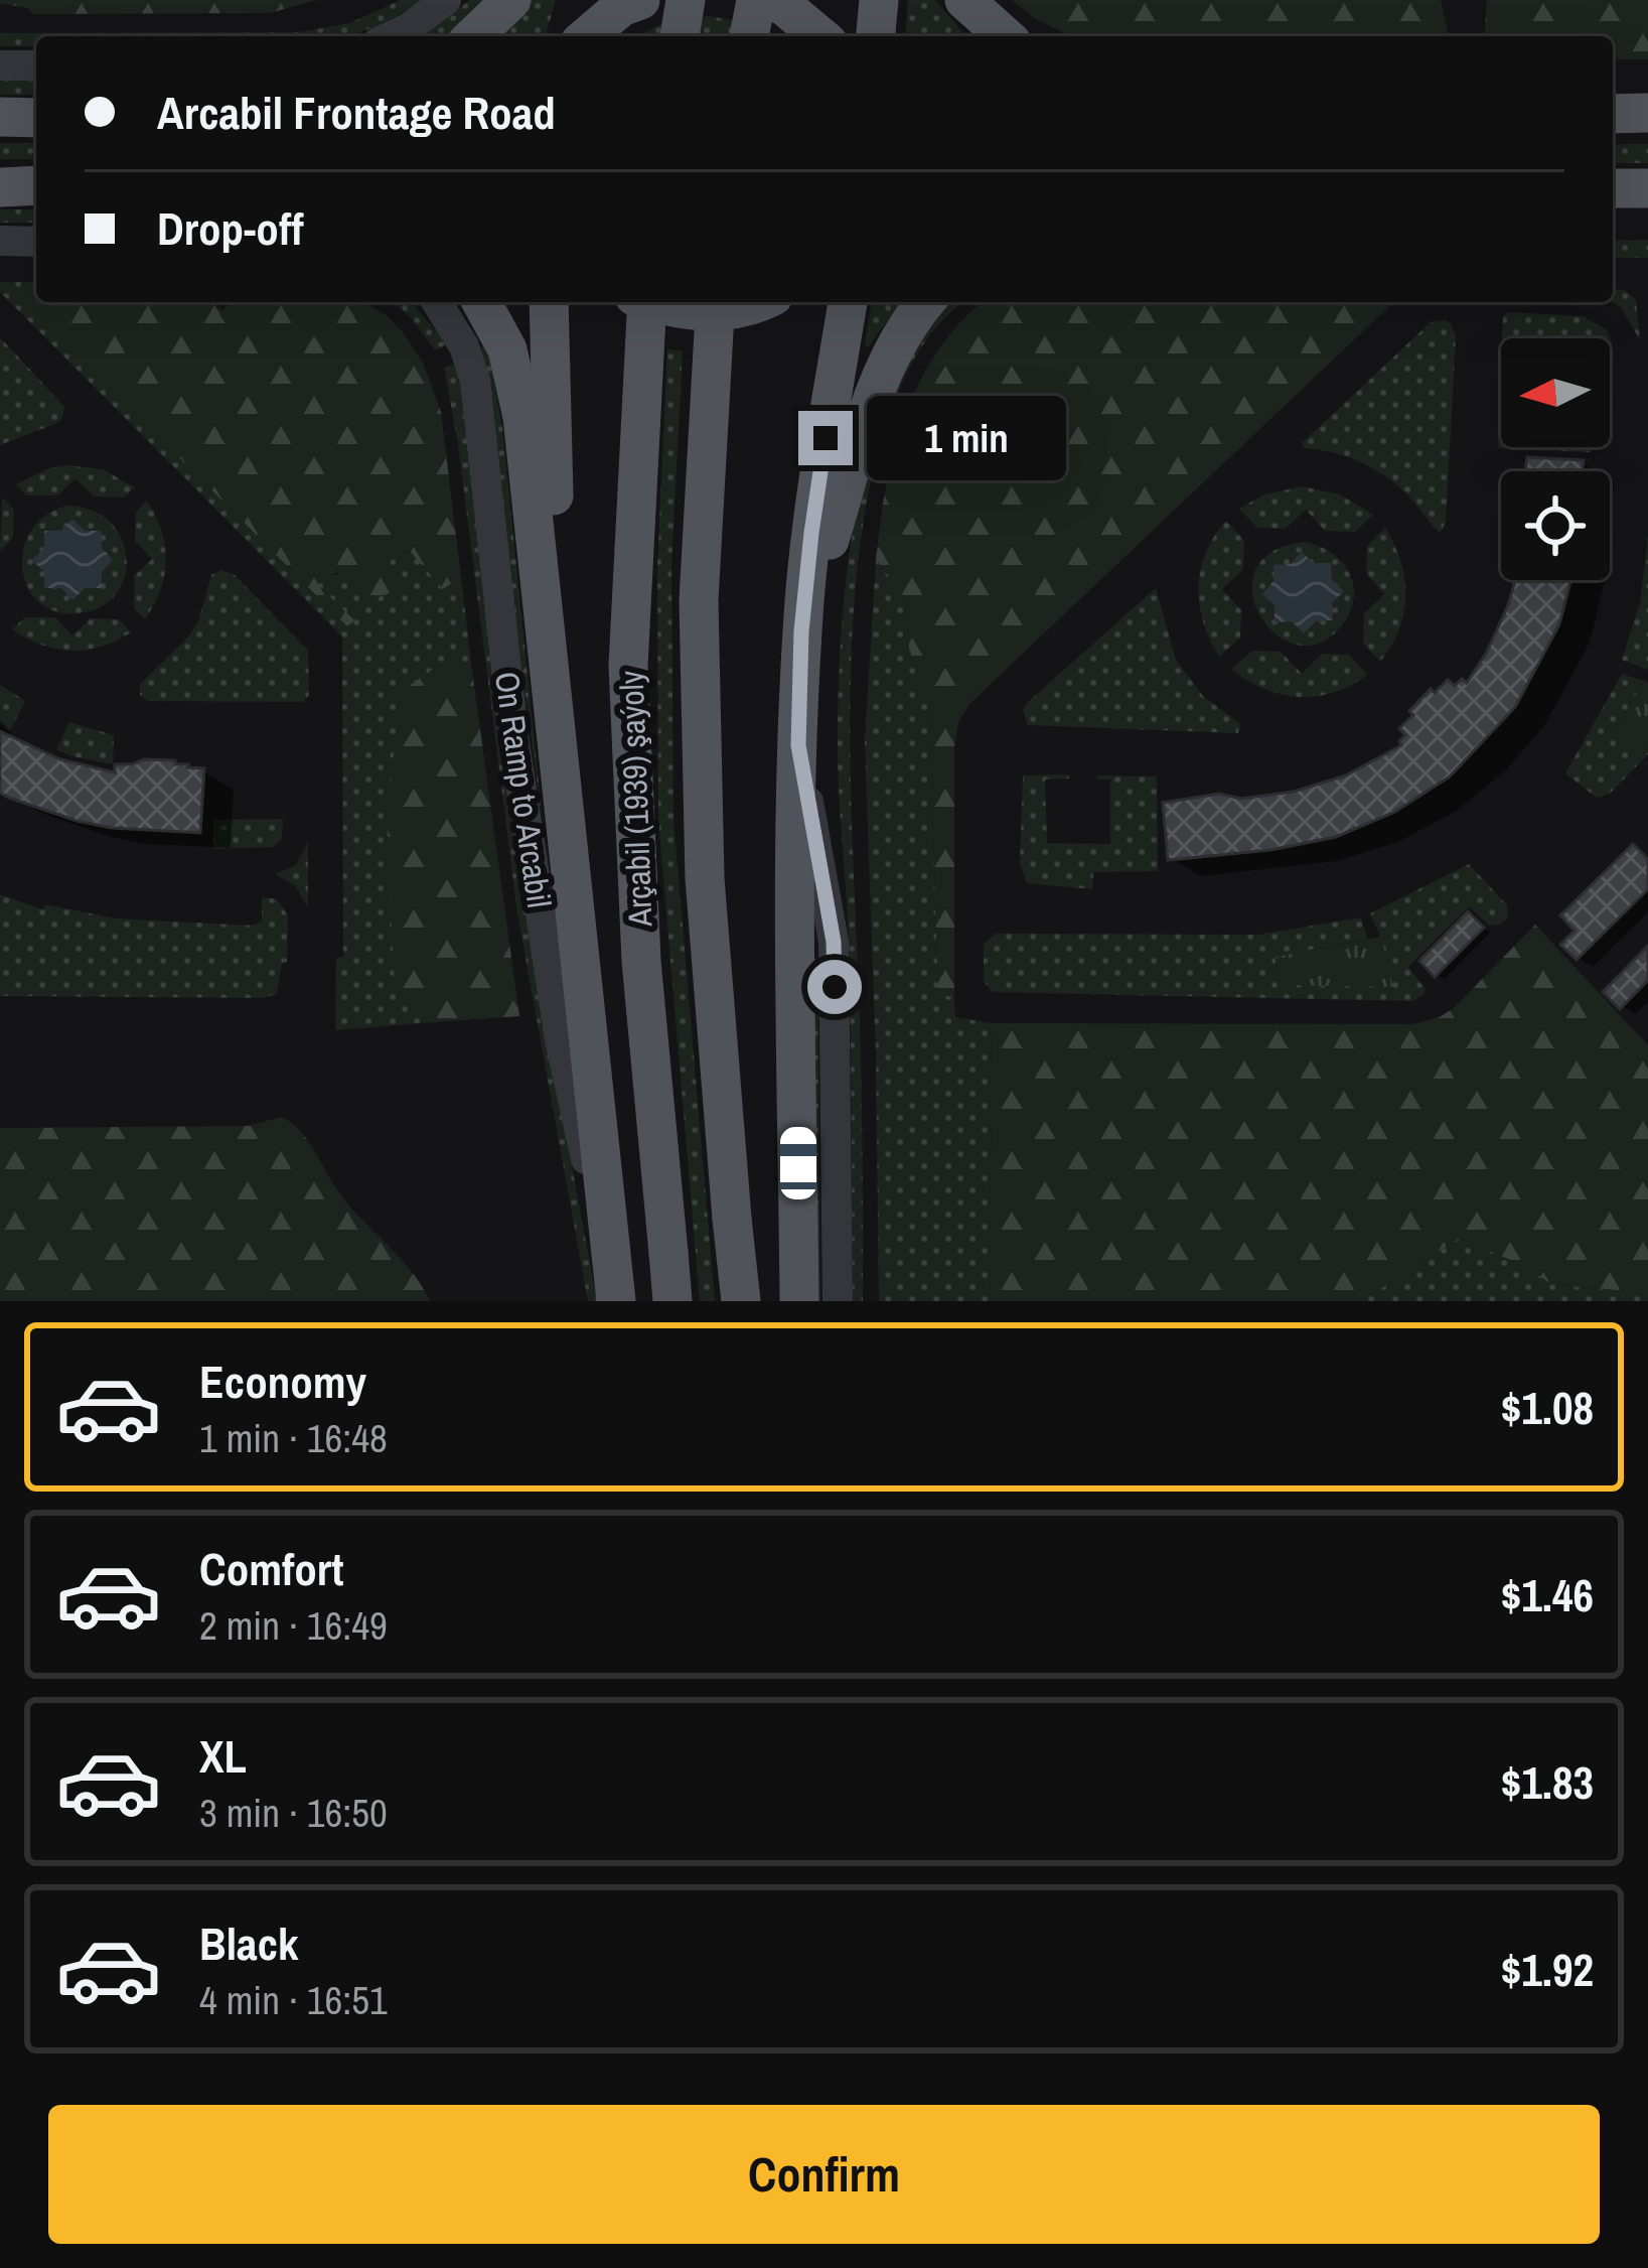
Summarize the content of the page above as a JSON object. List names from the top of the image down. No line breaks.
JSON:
{"streets":{"main road":["Arçabil (1939) şaýoly"],"street":["On Ramp to Arcabil"]},"north":"left","page":{"banner":["Arcabil Frontage Road","Drop-off"],"bubble":"1 min","list":[{"name":"Economy","note":"1 min · 16:48","value":"$1.08"},{"name":"Comfort","note":"2 min · 16:49","value":"$1.46"},{"name":"XL","note":"3 min · 16:50","value":"$1.83"},{"name":"Black","note":"4 min · 16:51","value":"$1.92"}],"buttons":"Confirm"}}
